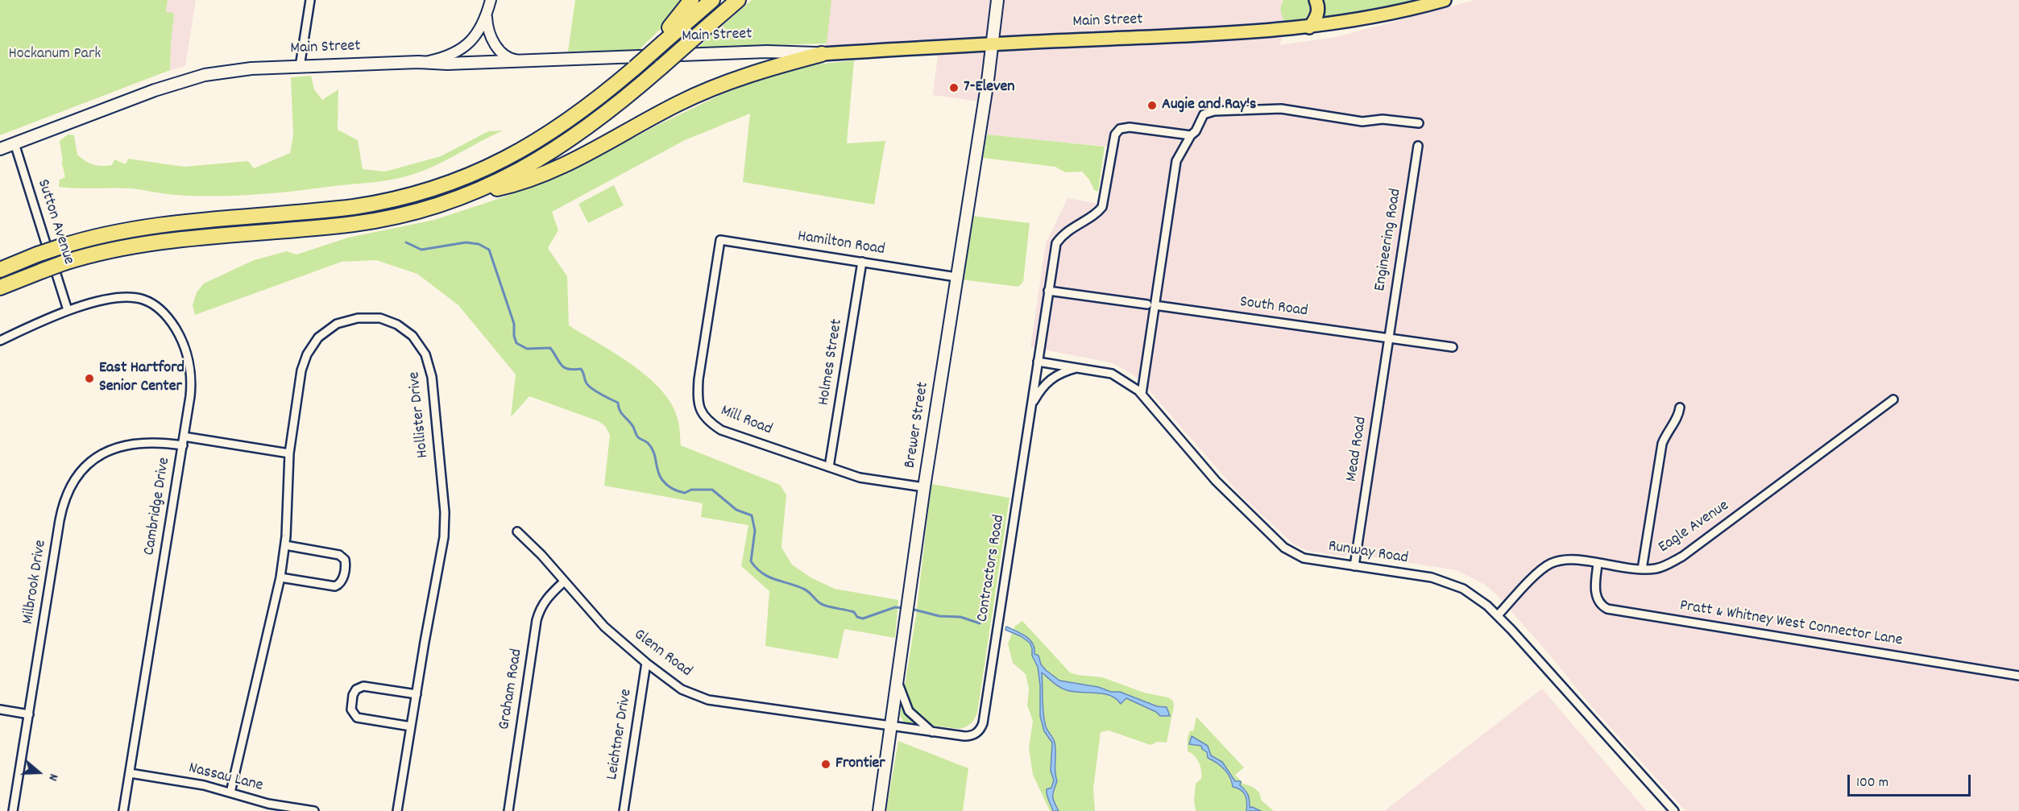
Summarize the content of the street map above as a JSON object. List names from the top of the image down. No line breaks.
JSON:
{"streets":{"main road":["Main Street","Brewer Street"],"street":["Sutton Avenue","Engineering Road","Hamilton Road","South Road","Holmes Street","Hollister Drive","Mill Road","Mead Road","Cambridge Drive","Eagle Avenue","Runway Road","Contractors Road","Milbrook Drive","Pratt & Whitney West Connector Lane","Glenn Road","Graham Road","Leichtner Drive","Nassau Lane"]},"crossings":[["Main Street","Sutton Avenue"],["Main Street","Brewer Street"],["Sutton Avenue","Cambridge Drive"],["Engineering Road","South Road"],["Engineering Road","Mead Road"],["Hamilton Road","Holmes Street"],["Hamilton Road","Mill Road"],["Hamilton Road","Brewer Street"],["South Road","Mead Road"],["South Road","Contractors Road"],["Holmes Street","Mill Road"],["Hollister Drive","Nassau Lane"],["Mill Road","Brewer Street"],["Brewer Street","Contractors Road"],["Brewer Street","Glenn Road"],["Mead Road","Runway Road"],["Cambridge Drive","Milbrook Drive"],["Cambridge Drive","Nassau Lane"],["Eagle Avenue","Runway Road"],["Eagle Avenue","Pratt & Whitney West Connector Lane"],["Runway Road","Contractors Road"],["Contractors Road","Glenn Road"],["Glenn Road","Graham Road"],["Glenn Road","Leichtner Drive"]],"parks":["Hockanum Park"],"places":["7-Eleven","Augie and Ray's","East Hartford Senior Center","Frontier"],"scale_bar":"100 m","north":"right"}
